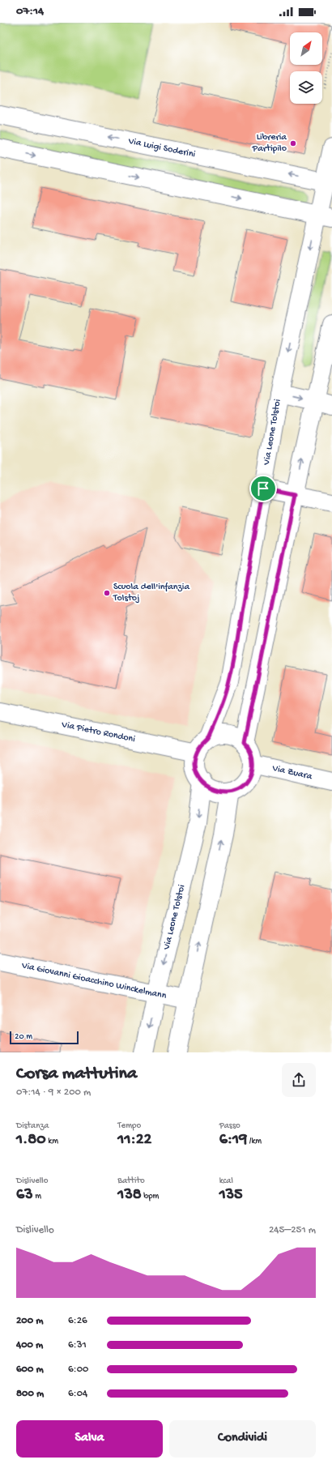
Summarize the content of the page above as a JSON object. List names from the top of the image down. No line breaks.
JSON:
{"streets":{"street":["Via Luigi Soderini","Via Leone Tolstoi","Via Pietro Rondoni","Via Zuara","Via Giovanni Gioacchino Winckelmann"]},"crossings":[["Via Luigi Soderini","Via Leone Tolstoi"],["Via Leone Tolstoi","Via Pietro Rondoni"],["Via Leone Tolstoi","Via Zuara"],["Via Leone Tolstoi","Via Giovanni Gioacchino Winckelmann"],["Via Pietro Rondoni","Via Zuara"]],"places":["Libreria Partipilo","Scuola dell'infanzia Tolstoj"],"scale_bar":"20 m","north":"top right","page":{"status":"07:14","scale":"20 m","heading":["Corsa mattutina","07:14 · 9 × 200 m"],"stats":[["Distanza","1.80 km"],["Tempo","11:22"],["Passo","6:19 /km"],["Dislivello","63 m"],["Battito","138 bpm"],["kcal","135"]],"chart":["Dislivello","245–251 m"],"list":[{"name":"200 m","note":"6:26"},{"name":"400 m","note":"6:31"},{"name":"600 m","note":"6:00"},{"name":"800 m","note":"6:04"}],"buttons":["Salva","Condividi"]}}
